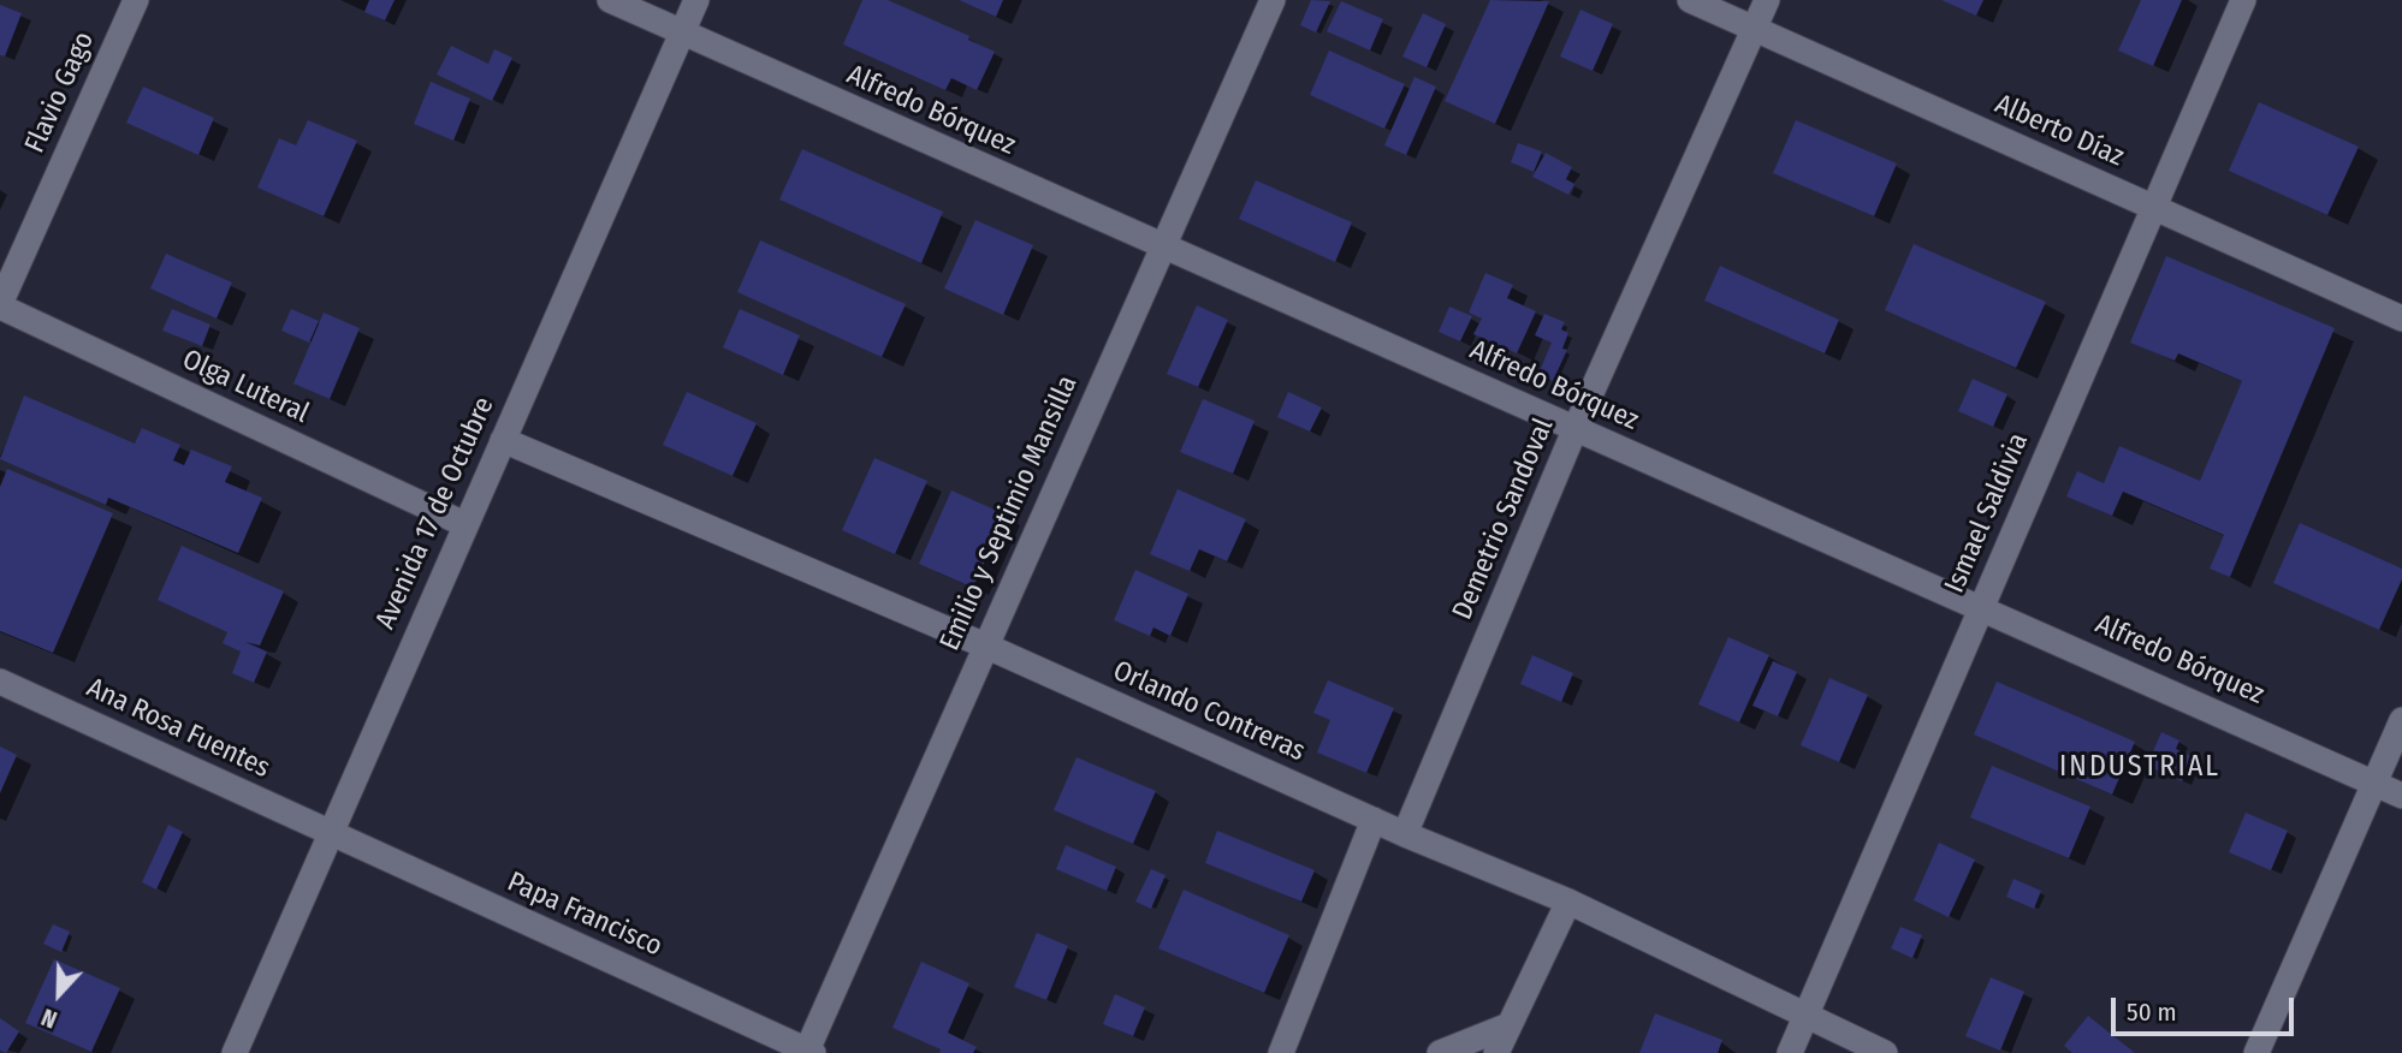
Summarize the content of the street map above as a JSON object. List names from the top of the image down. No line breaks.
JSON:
{"streets":{"street":["Flavio Gago","Alfredo Bórquez","Alberto Díaz","Olga Luteral","Avenida 17 de Octubre","Emilio y Septimio Mansilla","Ismael Saldivia","Demetrio Sandoval","Orlando Contreras","Ana Rosa Fuentes","Papa Francisco"]},"crossings":[["Flavio Gago","Olga Luteral"],["Alfredo Bórquez","Avenida 17 de Octubre"],["Alfredo Bórquez","Emilio y Septimio Mansilla"],["Alfredo Bórquez","Ismael Saldivia"],["Alfredo Bórquez","Demetrio Sandoval"],["Alberto Díaz","Ismael Saldivia"],["Alberto Díaz","Demetrio Sandoval"],["Olga Luteral","Avenida 17 de Octubre"],["Avenida 17 de Octubre","Orlando Contreras"],["Avenida 17 de Octubre","Ana Rosa Fuentes"],["Avenida 17 de Octubre","Papa Francisco"],["Emilio y Septimio Mansilla","Orlando Contreras"],["Emilio y Septimio Mansilla","Papa Francisco"],["Ismael Saldivia","Orlando Contreras"],["Demetrio Sandoval","Orlando Contreras"],["Ana Rosa Fuentes","Papa Francisco"]],"districts":["INDUSTRIAL"],"scale_bar":"50 m","north":"bottom"}
